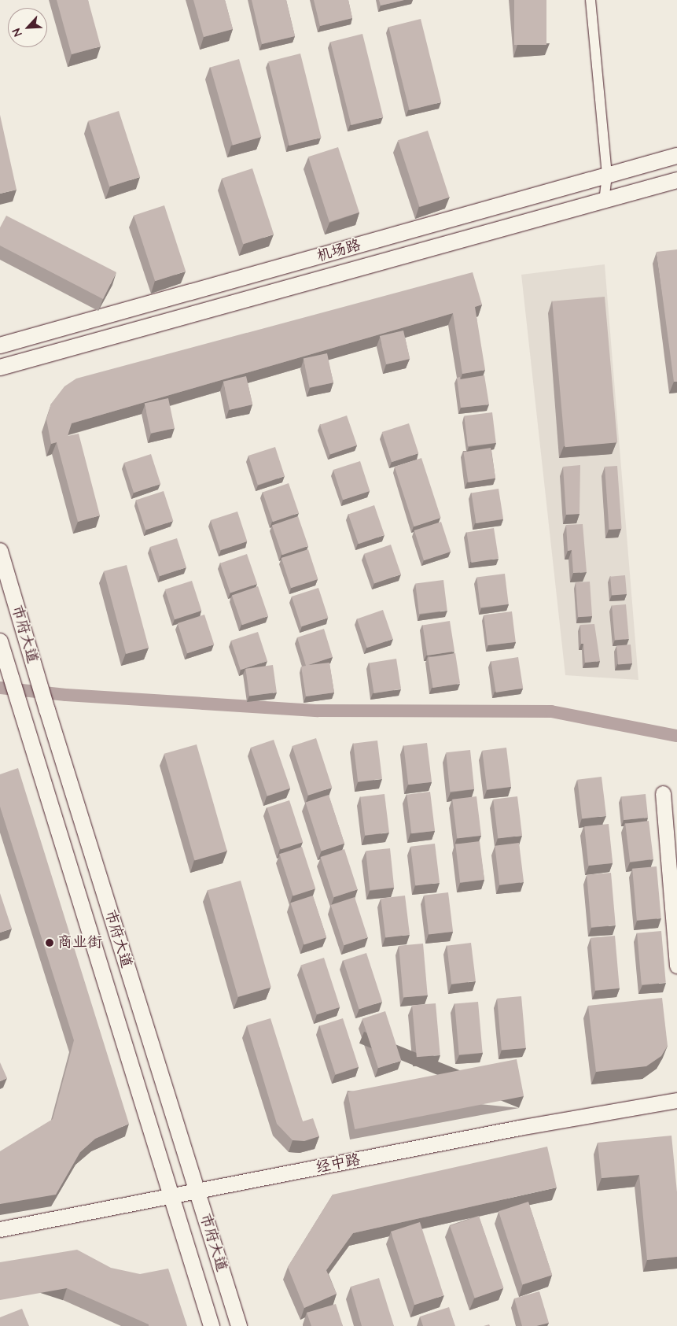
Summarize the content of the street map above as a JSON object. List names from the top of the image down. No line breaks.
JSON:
{"streets":{"main road":["机场路","市府大道","经中路"]},"crossings":[["市府大道","经中路"]],"places":["商业街"],"north":"bottom left"}
